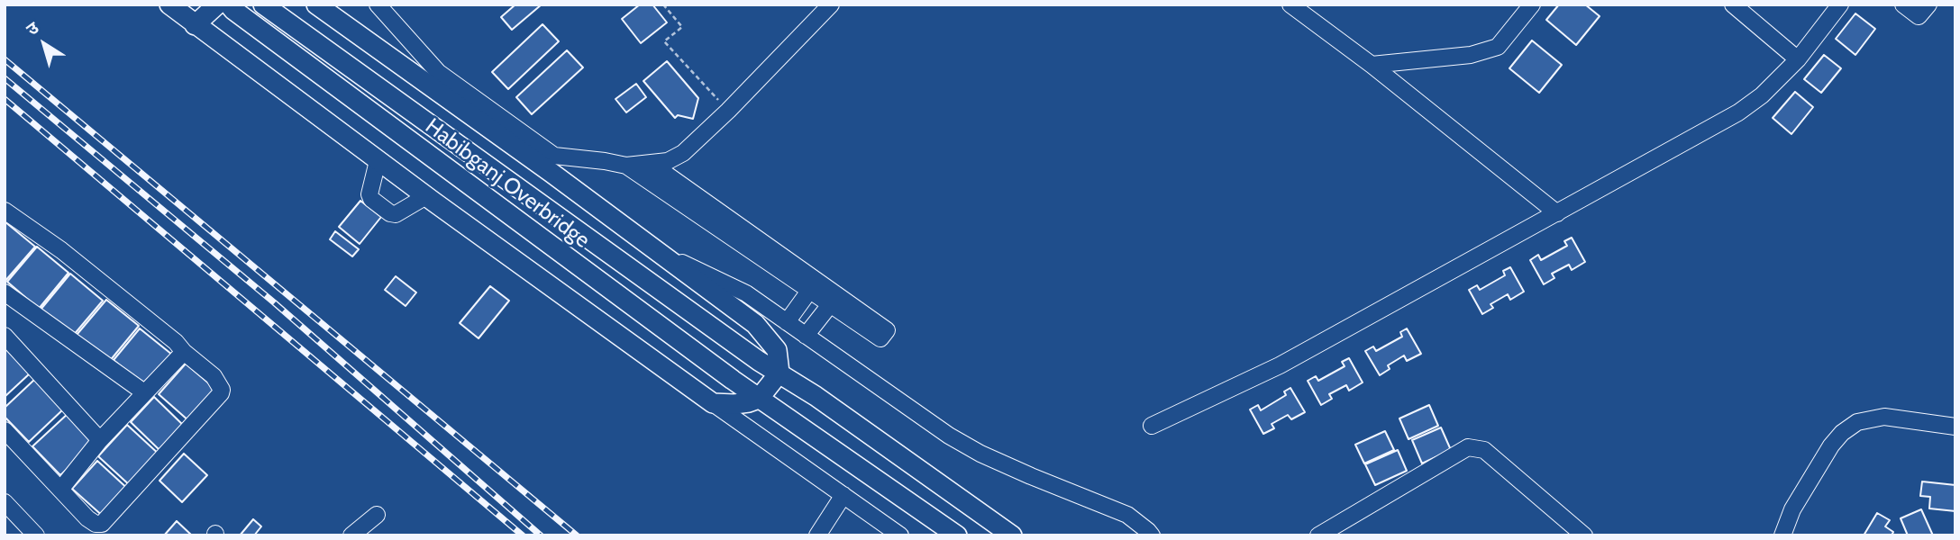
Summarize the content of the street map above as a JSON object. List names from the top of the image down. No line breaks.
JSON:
{"streets":{"main road":["Habibganj Overbridge"]},"north":"top left"}
